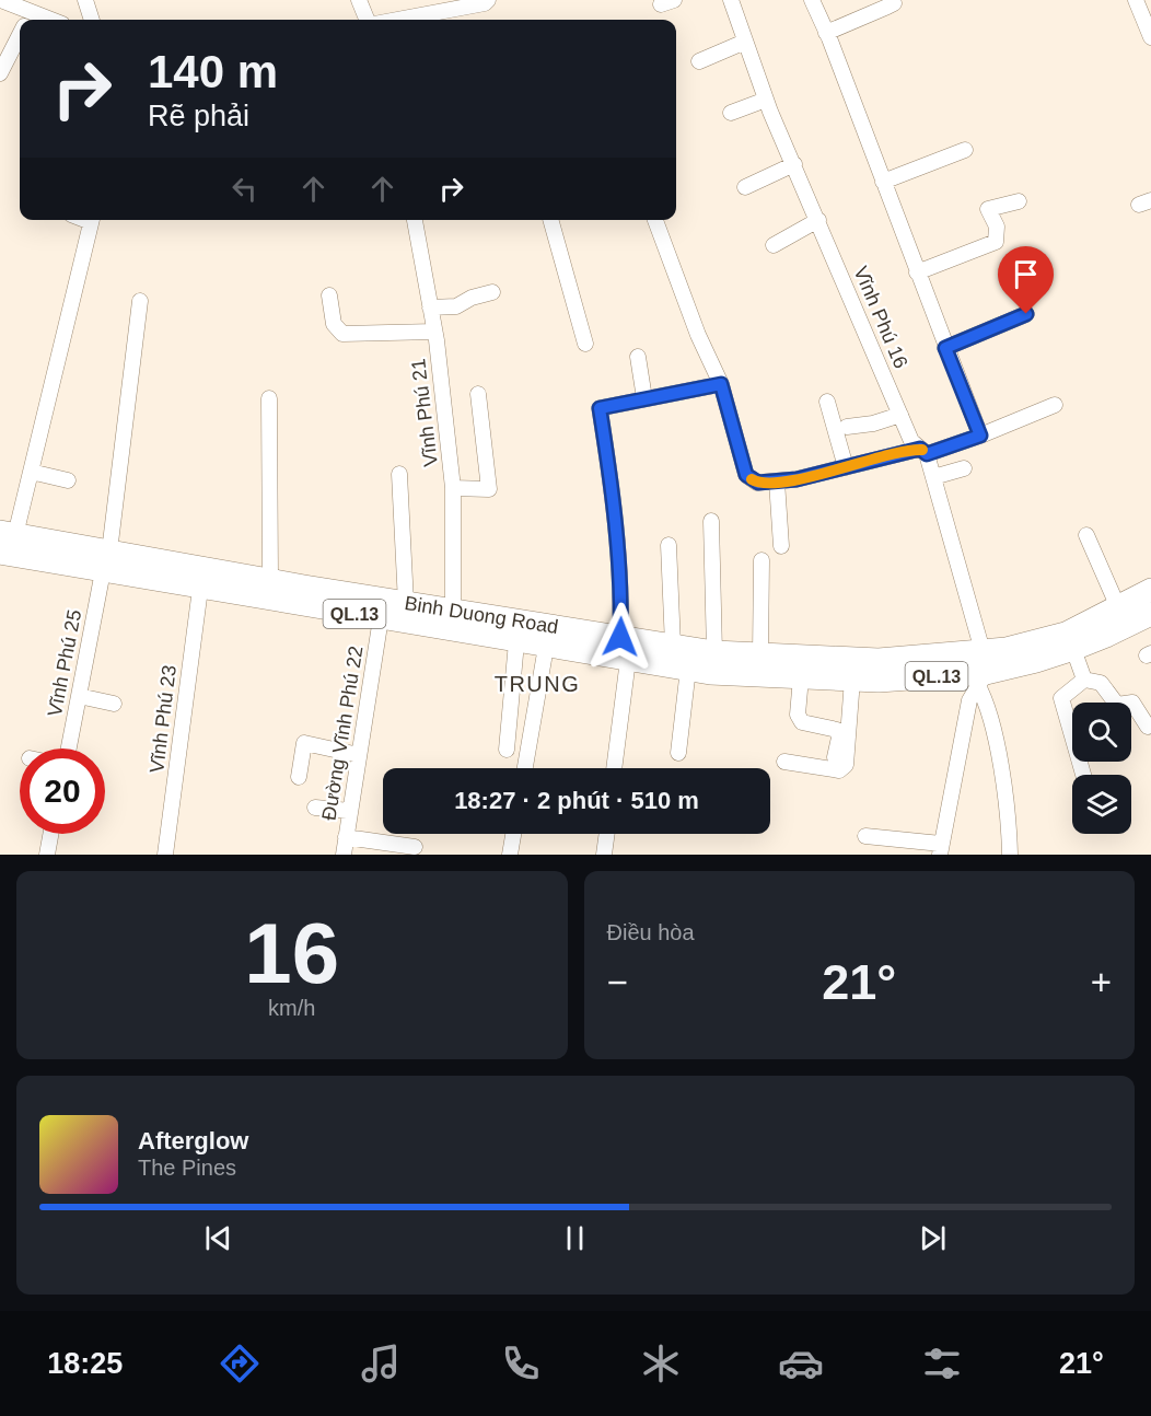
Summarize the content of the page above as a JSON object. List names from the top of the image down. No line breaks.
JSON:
{"streets":{"highway":["QL.13","Binh Duong Road"],"street":["Vĩnh Phú 16","Vĩnh Phú 21","Vĩnh Phú 25","Vĩnh Phú 23","Đường Vĩnh Phú 22"]},"crossings":[["Vĩnh Phú 16","Binh Duong Road"],["Vĩnh Phú 21","Binh Duong Road"],["Binh Duong Road","Vĩnh Phú 25"],["Binh Duong Road","Vĩnh Phú 23"],["Binh Duong Road","Đường Vĩnh Phú 22"]],"districts":["TRUNG"],"page":{"turn":["140 m","Rẽ phải"],"limit":"20","trip":"18:27 · 2 phút · 510 m","tile":[["16","km/h"],"Điều hòa"],"heat":["−","21°","+"],"song":["Afterglow","The Pines"],"tabs":["18:25","21°"]}}
